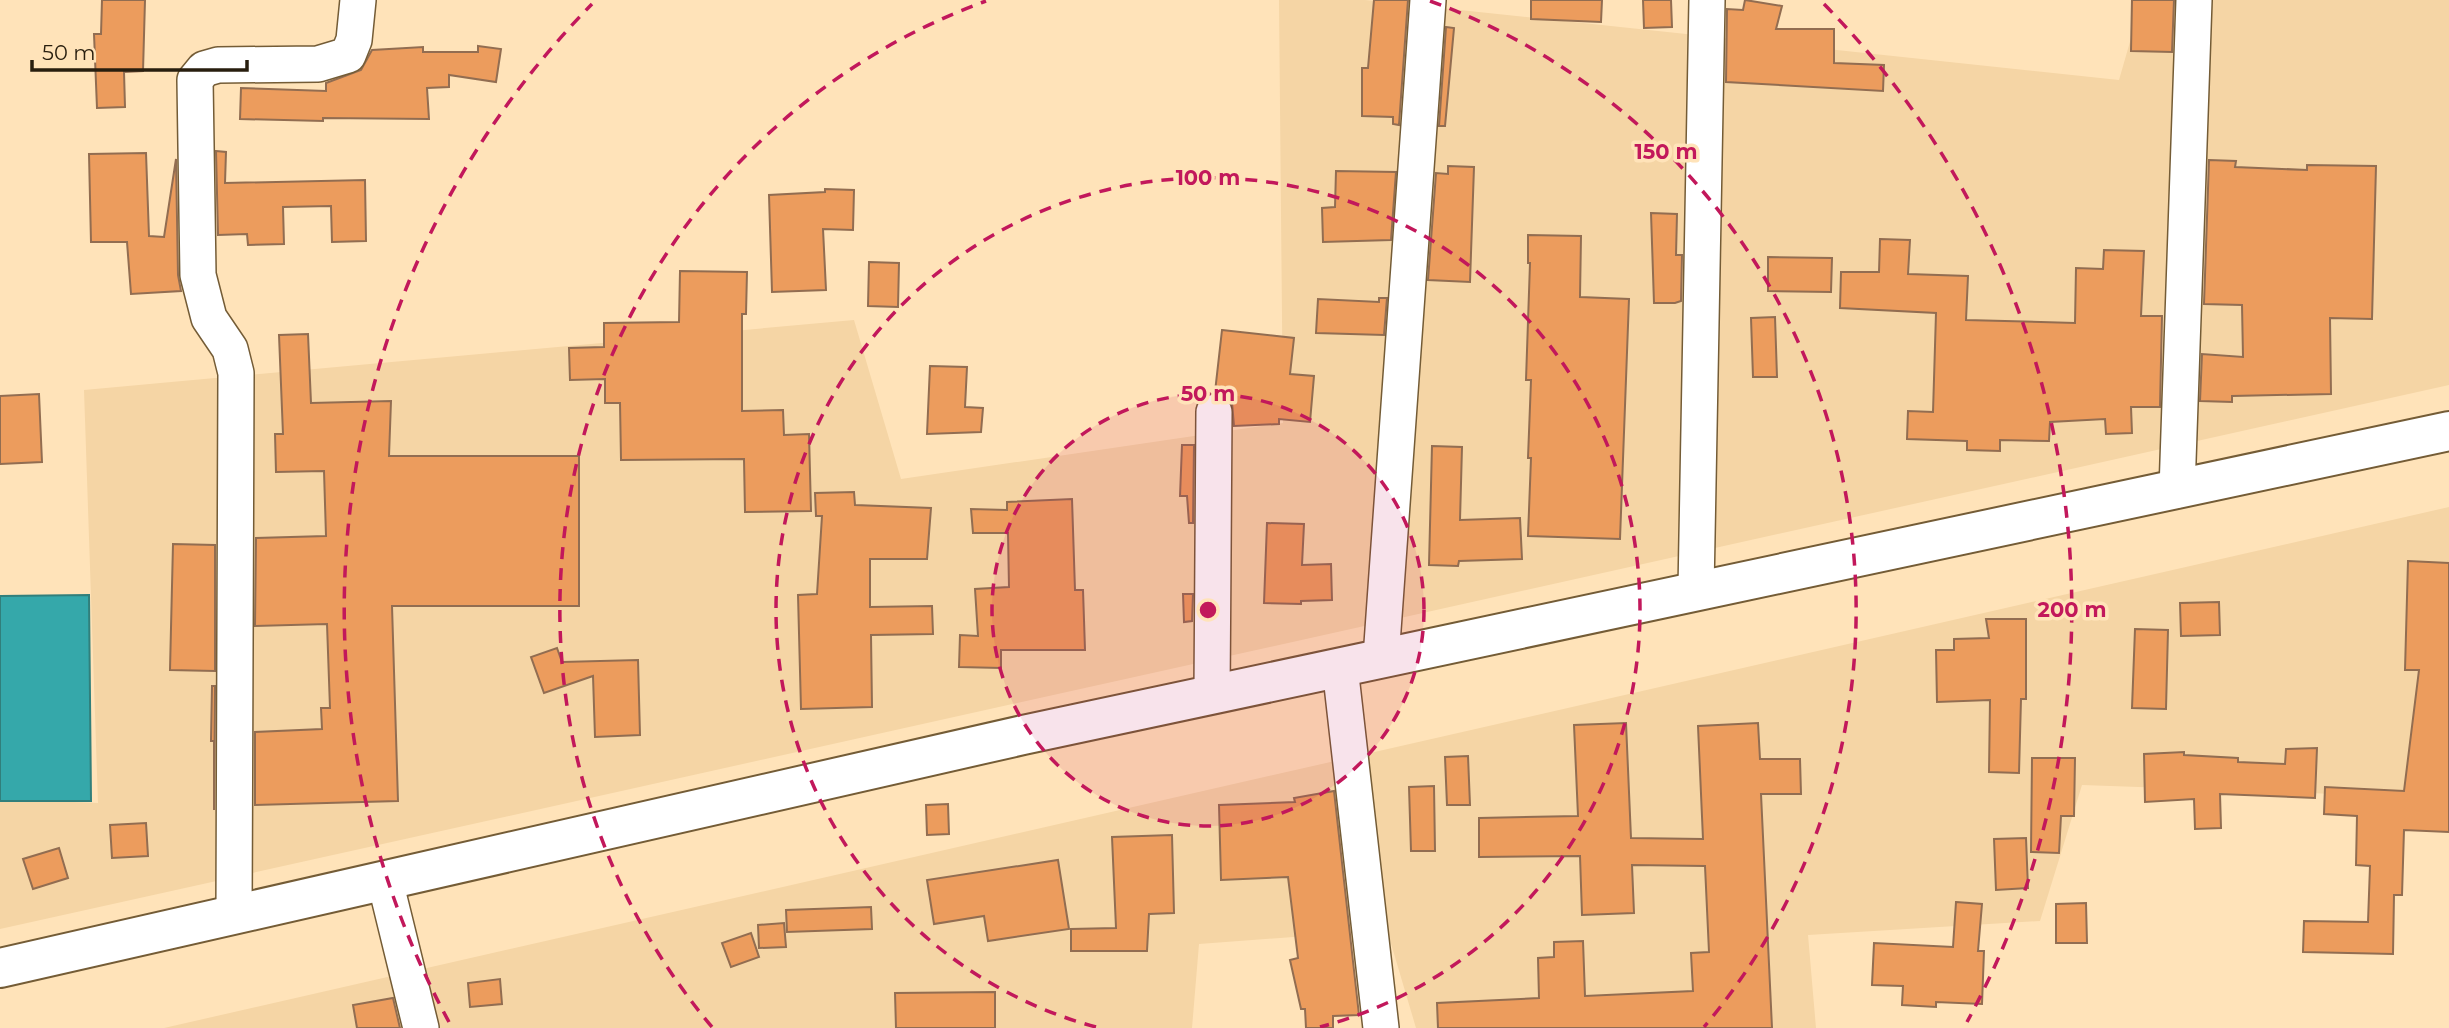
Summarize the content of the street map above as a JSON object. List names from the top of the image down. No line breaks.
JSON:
{"scale_bar":"50 m","rings":["150 m","100 m","50 m","200 m"]}
